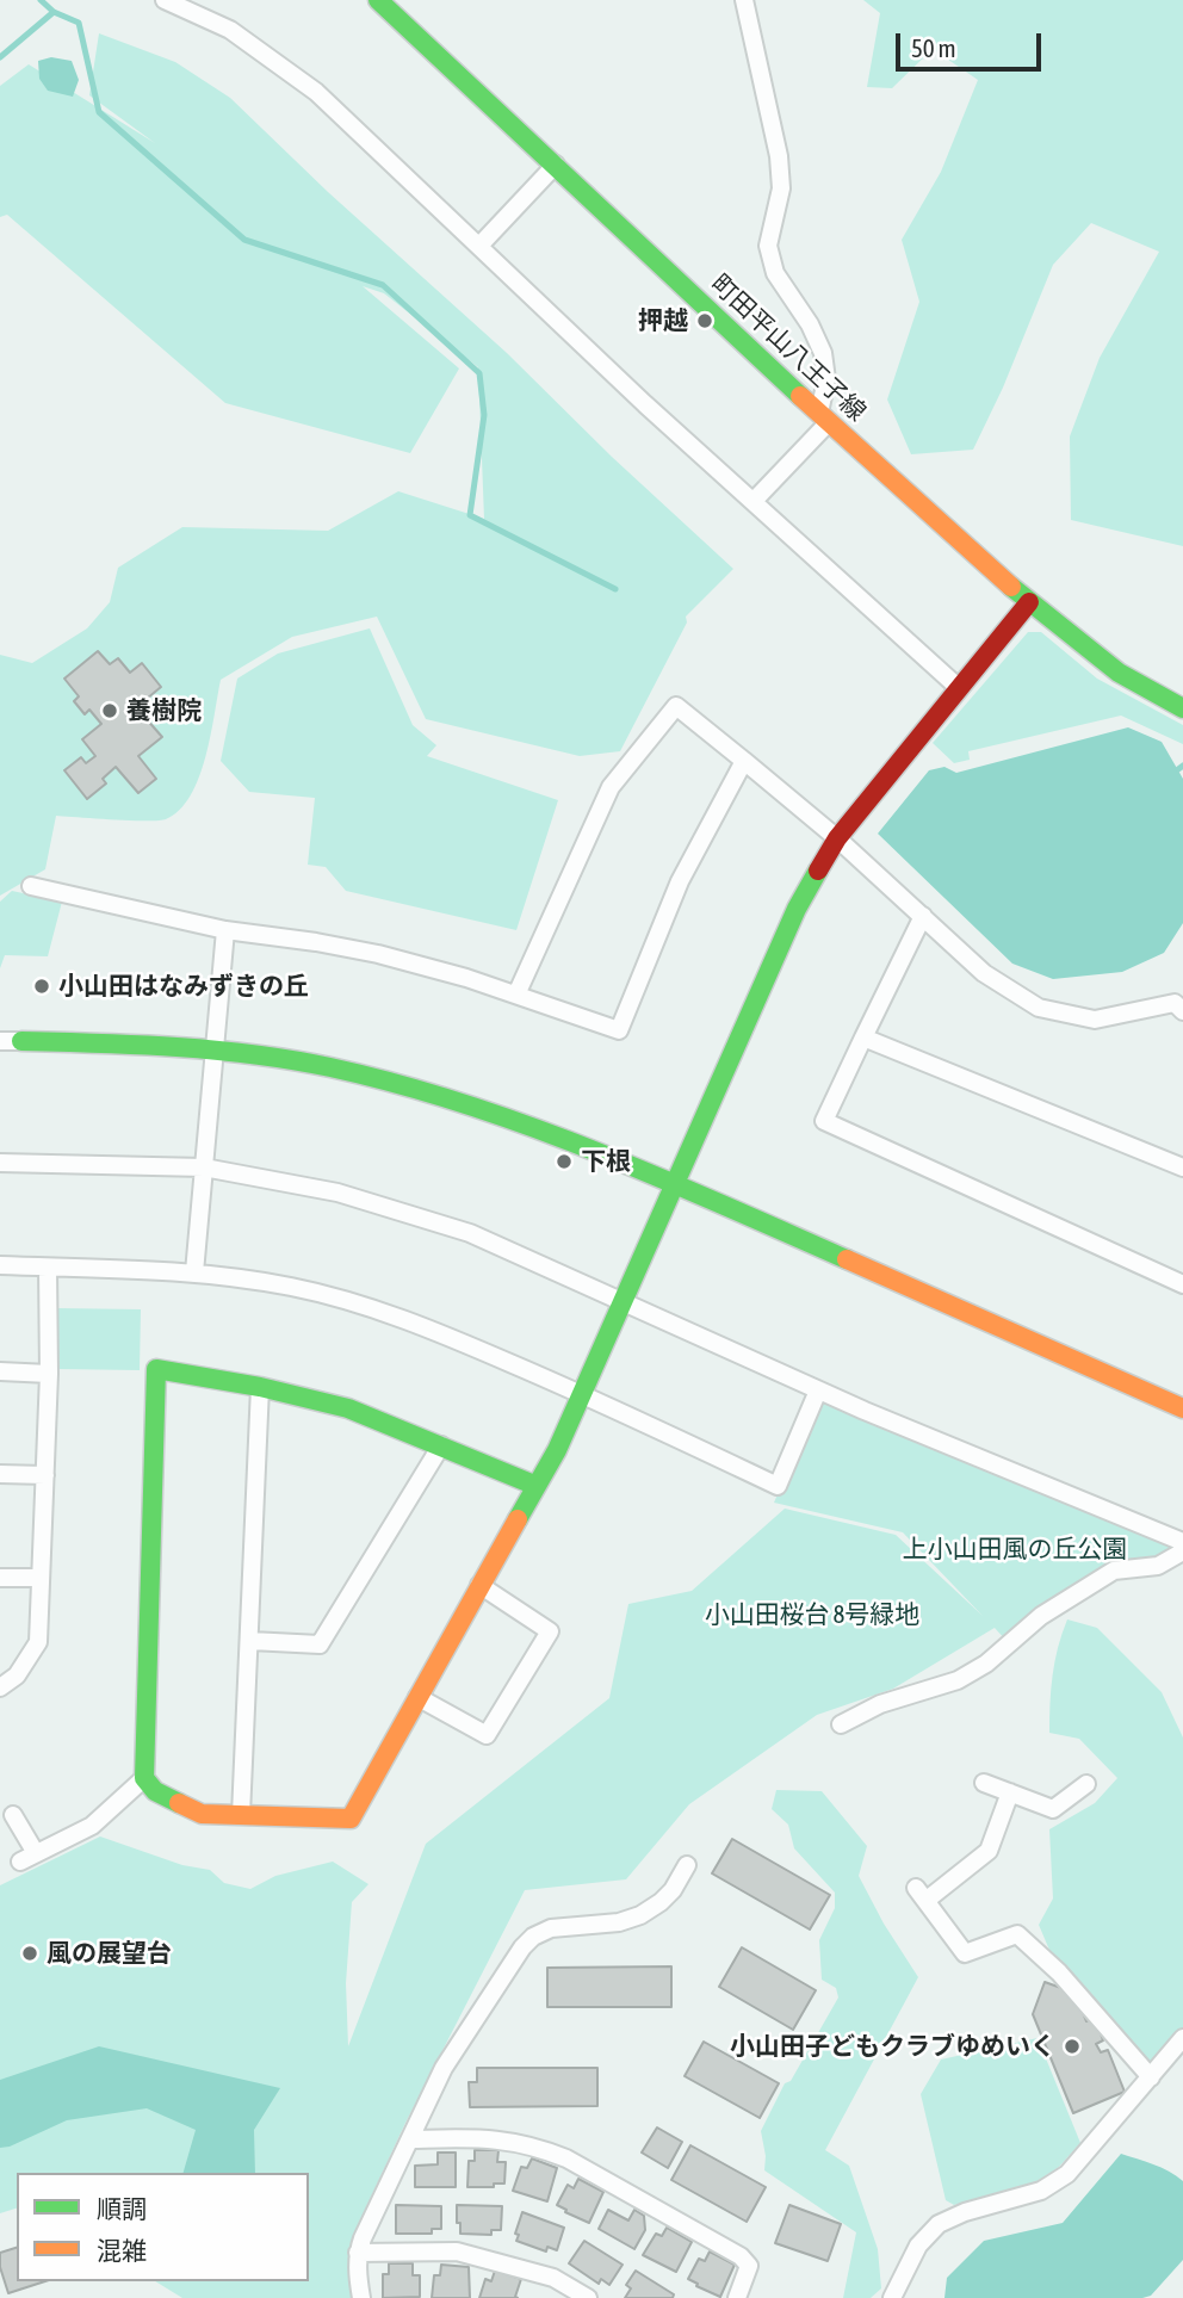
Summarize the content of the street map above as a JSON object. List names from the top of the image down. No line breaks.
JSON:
{"streets":{"street":["町田平山八王子線"]},"parks":["上小山田風の丘公園","小山田桜台 8号緑地"],"places":["押越","養樹院","小山田はなみずきの丘","下根","風の展望台","小山田子どもクラブゆめいく"],"legend":["順調","混雑"],"scale_bar":"50 m"}
